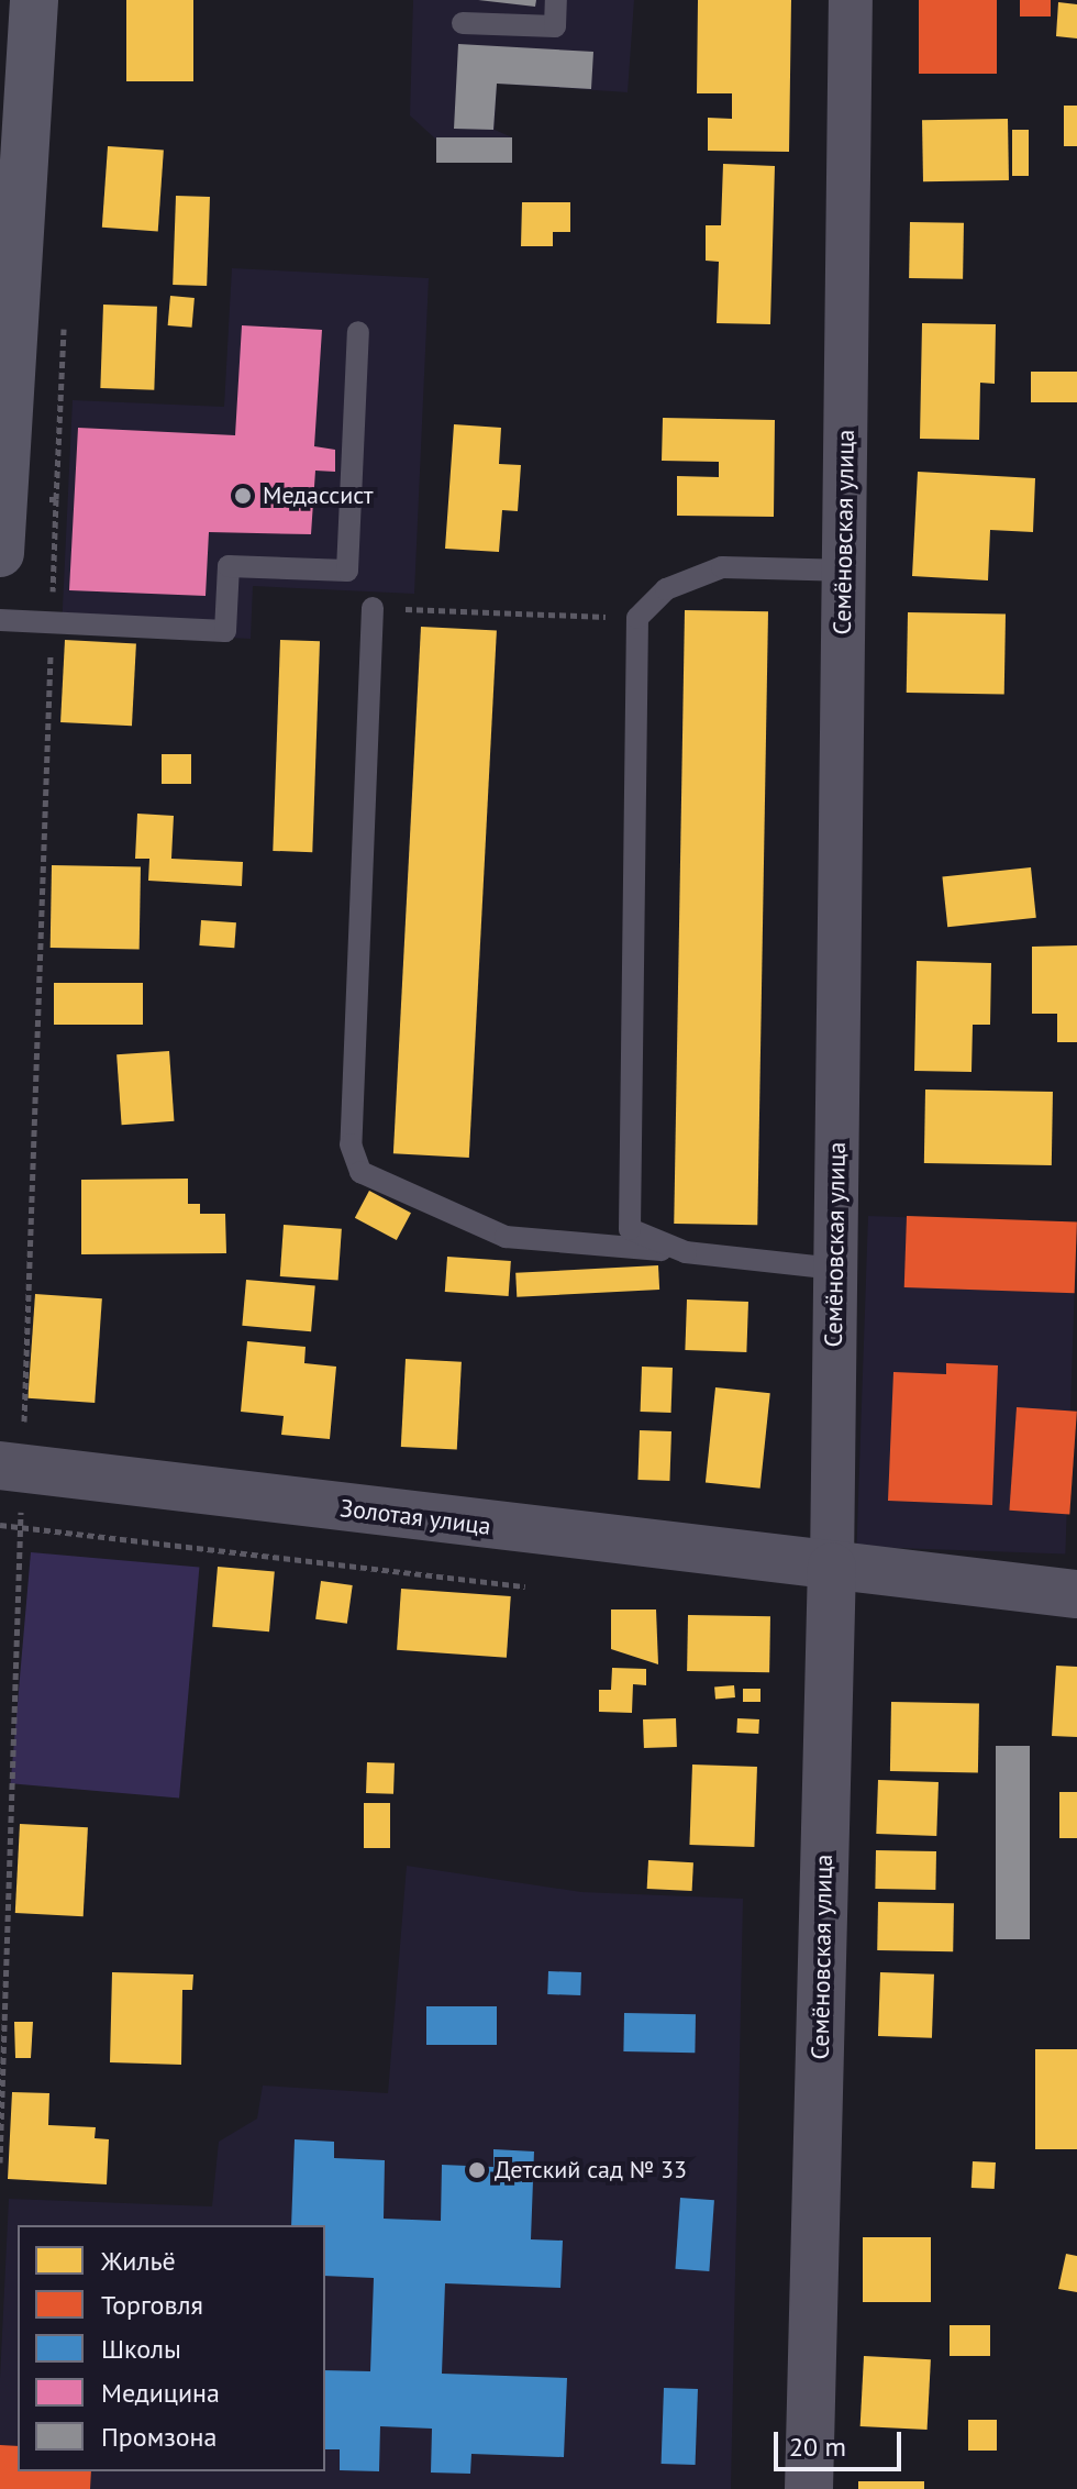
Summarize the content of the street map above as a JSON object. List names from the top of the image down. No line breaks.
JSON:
{"streets":{"street":["Семёновская улица","Золотая улица"]},"crossings":[["Семёновская улица","Золотая улица"]],"places":["Медассист","Детский сад № 33"],"legend":["Жильё","Торговля","Школы","Медицина","Промзона"],"scale_bar":"20 m"}
